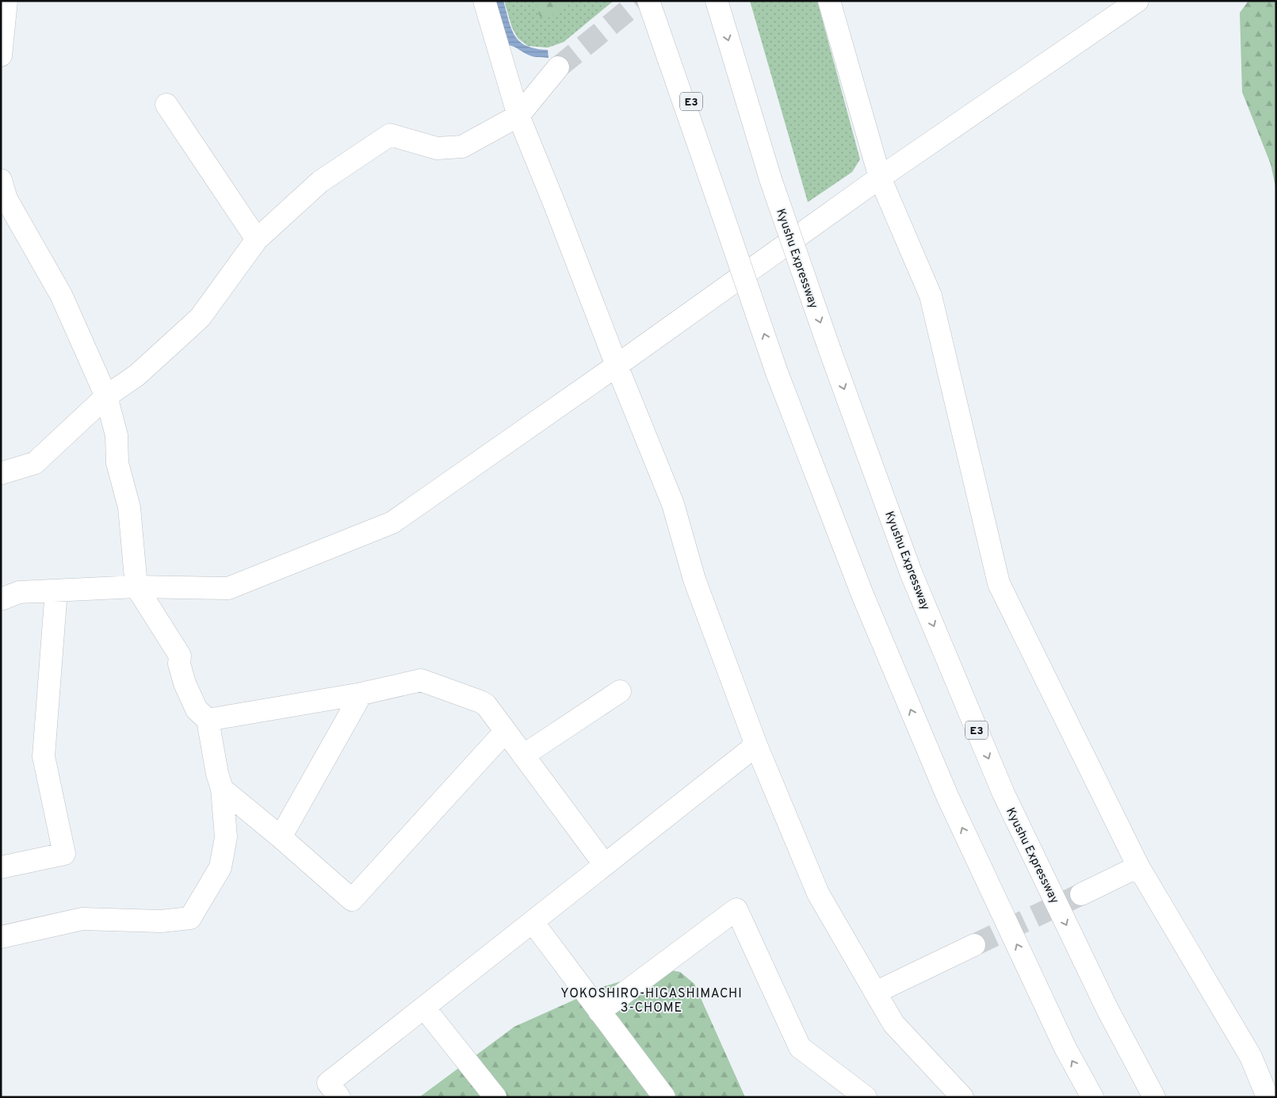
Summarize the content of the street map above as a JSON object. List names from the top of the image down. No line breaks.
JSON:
{"streets":{"main road":["E3","Kyushu Expressway"]},"districts":["YOKOSHIRO-HIGASHIMACHI 3-CHOME"]}
